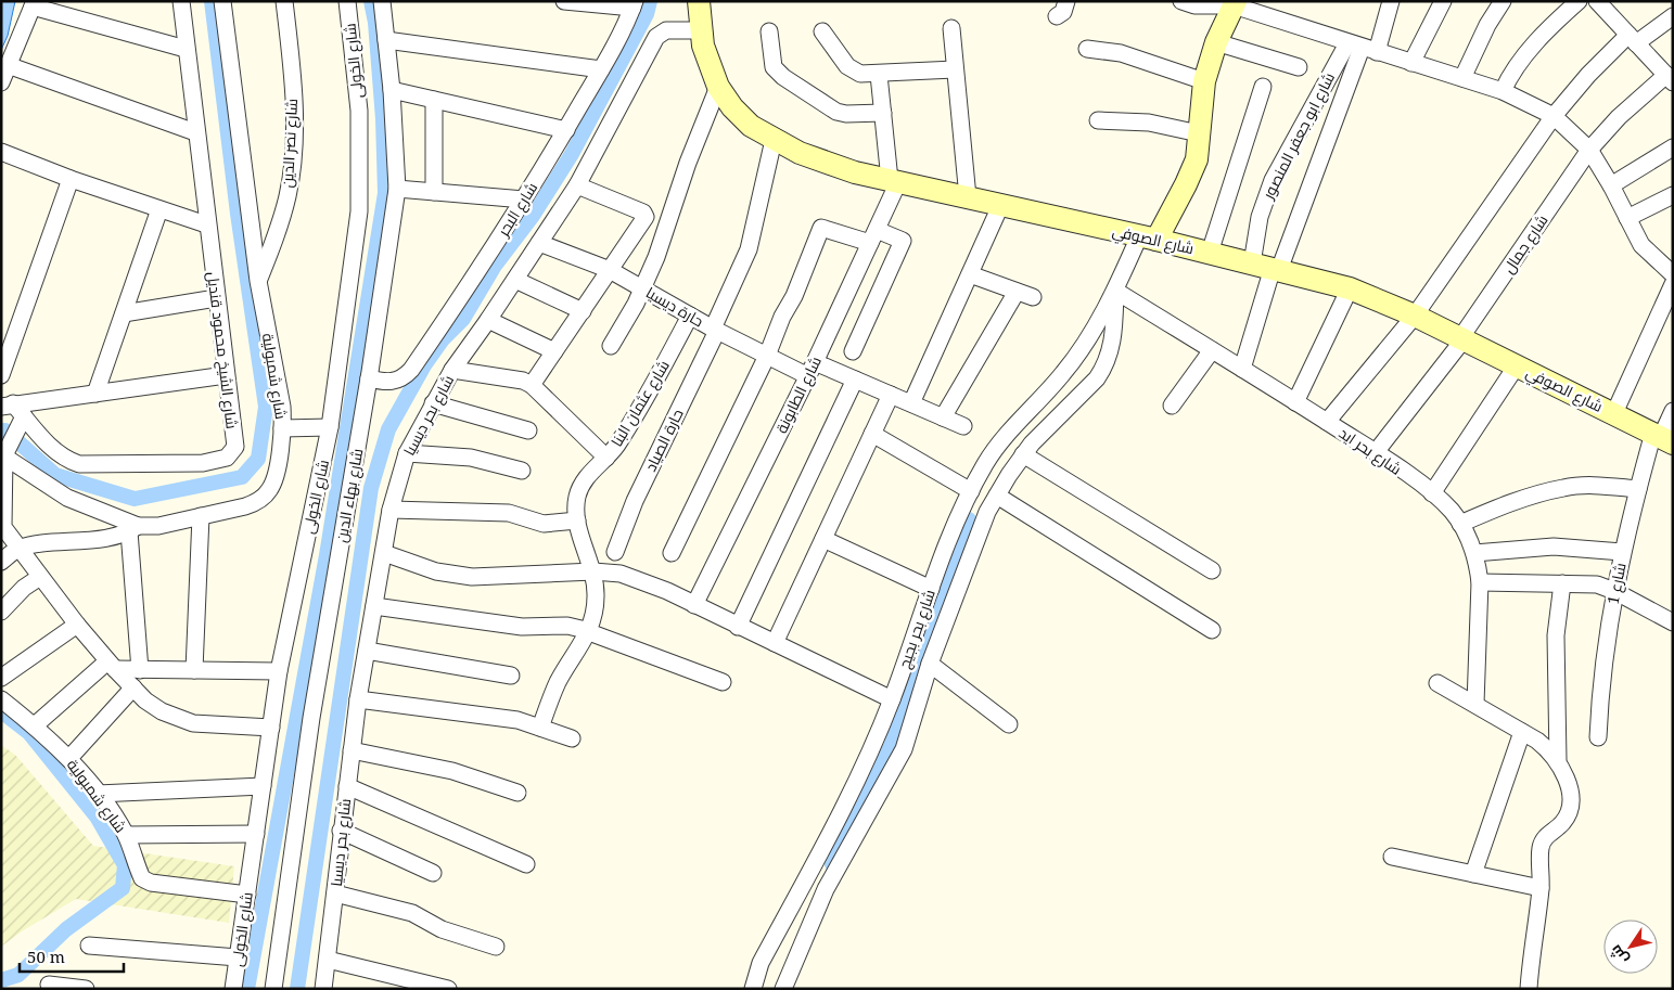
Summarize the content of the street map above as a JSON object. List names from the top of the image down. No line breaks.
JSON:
{"streets":{"street":["شارع الخولى","شارع ابو جعفر المنصور","شارع نصر الدين","شارع البحر","شارع الصوفي","شارع جمال","حارة ديسيا","شارع الشيخ محمود قنديل","شارع شمبولية","شارع الطابونة","شارع عثمان البنا","شارع بحر ديسيا","حارة الصياد","شارع بحر ايد","شارع بهاء الدين","شارع 1","شارع بحر بجيج"]},"crossings":[["شارع الخولى","شارع شمبولية"],["شارع ابو جعفر المنصور","شارع الصوفي"],["شارع نصر الدين","شارع شمبولية"],["شارع البحر","شارع بهاء الدين"],["شارع الصوفي","شارع جمال"],["شارع الصوفي","شارع الطابونة"],["شارع الصوفي","شارع بحر ديسيا"],["شارع الصوفي","حارة الصياد"],["شارع الصوفي","شارع 1"],["شارع الصوفي","شارع بحر بجيج"],["شارع جمال","شارع بحر ايد"],["حارة ديسيا","شارع الطابونة"],["حارة ديسيا","شارع عثمان البنا"],["حارة ديسيا","شارع بحر ديسيا"],["حارة ديسيا","حارة الصياد"],["شارع بحر ايد","شارع بحر بجيج"]],"scale_bar":"50 m","north":"bottom left"}
